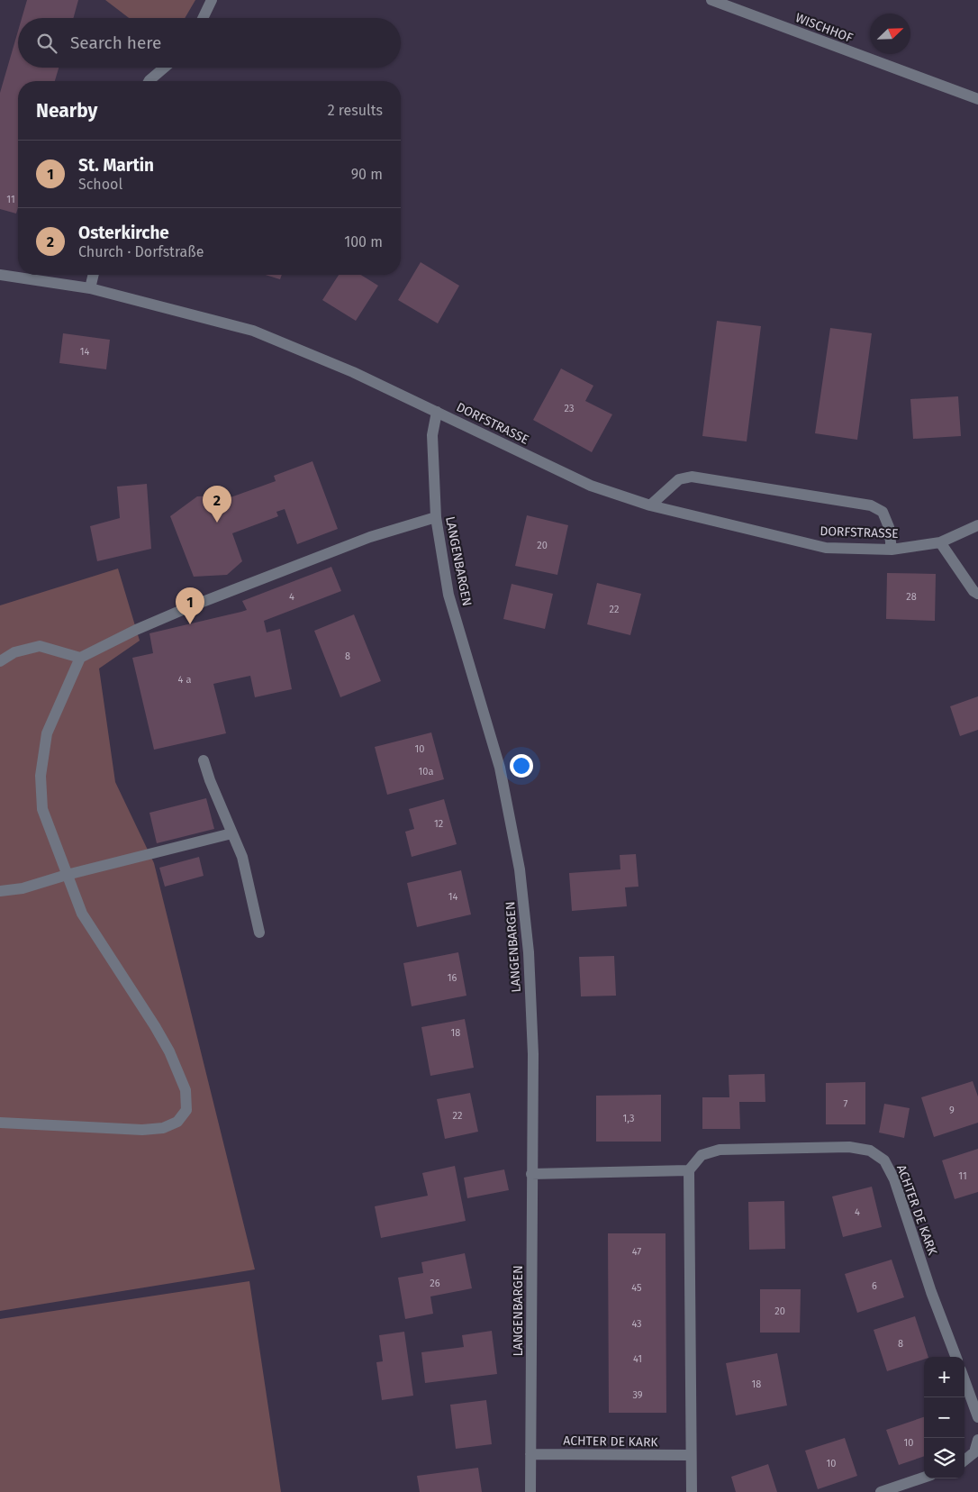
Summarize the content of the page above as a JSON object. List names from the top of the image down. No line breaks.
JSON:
{"streets":{"street":["WISCHHOF","DORFSTRASSE","LANGENBARGEN","ACHTER DE KARK"]},"crossings":[["DORFSTRASSE","LANGENBARGEN"],["LANGENBARGEN","ACHTER DE KARK"]],"house_numbers":["11","14","23","20","4","28","22","8","4 a","10","10a","12","14","16","18","7","9","22","1,3","11","4","47","26","6","45","20","43","8","41","18","39","10","10"],"north":"top right","page":{"search":"Search here","heading":["Nearby","2 results"],"list":[{"mark":"1","name":"St. Martin","note":"School","value":"90 m"},{"mark":"2","name":"Osterkirche","note":"Church · Dorfstraße","value":"100 m"}],"pins":["2","1"],"map_buttons":["+","−"]}}
